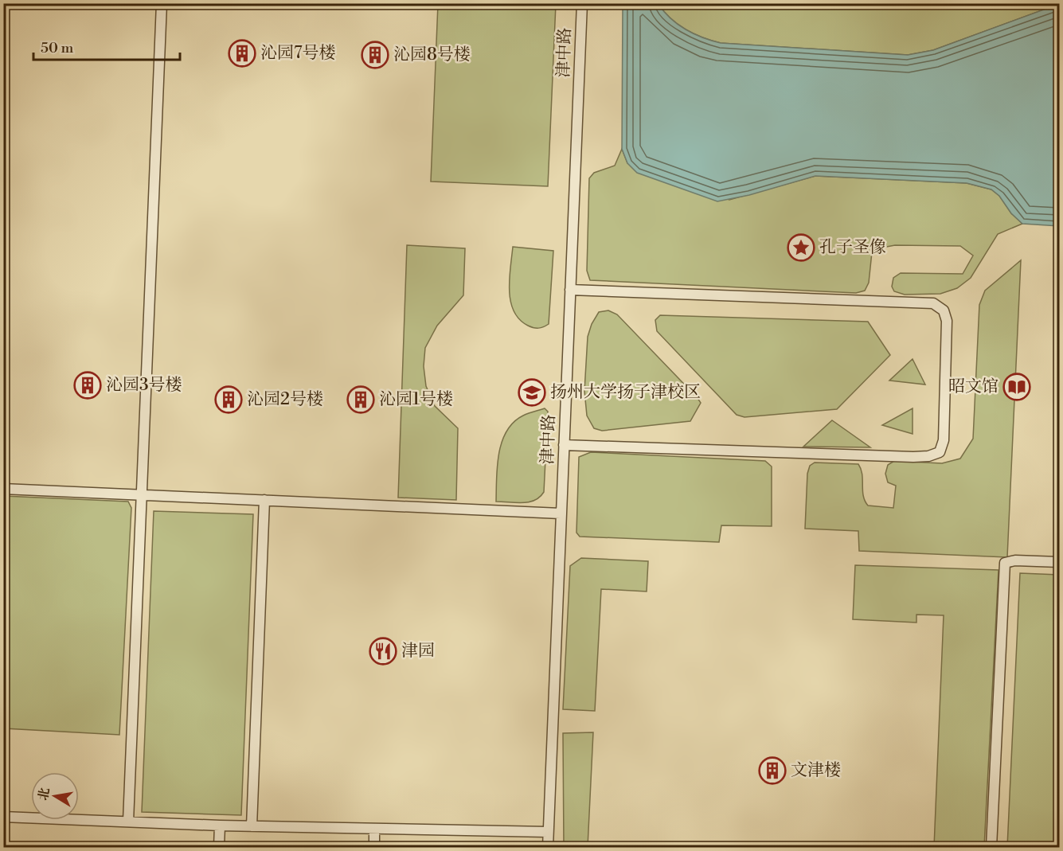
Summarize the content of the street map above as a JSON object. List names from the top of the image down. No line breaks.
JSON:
{"streets":{"lane":["津中路"]},"places":{"building":["沁园7号楼","沁园8号楼","沁园3号楼","沁园2号楼","沁园1号楼","文津楼"],"place":["孔子圣像"],"library":["昭文馆"],"school or university":["扬州大学扬子津校区"],"restaurant":["津园"]},"scale_bar":"50 m","north":"left"}
